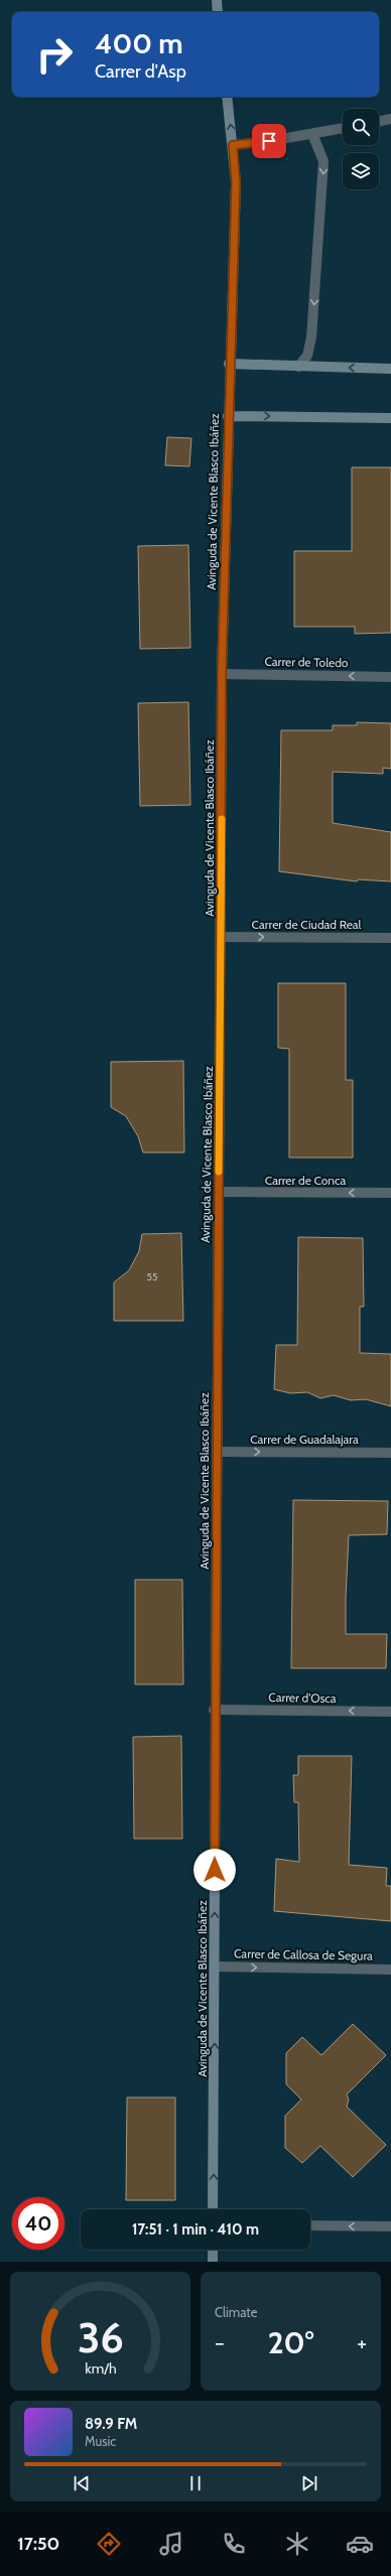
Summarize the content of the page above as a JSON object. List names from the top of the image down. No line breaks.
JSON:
{"streets":{"street":["Avinguda de Vicente Blasco Ibáñez","Carrer de Toledo","Carrer de Ciudad Real","Carrer de Conca","Carrer de Guadalajara","Carrer d'Osca","Carrer de Callosa de Segura"]},"crossings":[["Avinguda de Vicente Blasco Ibáñez","Carrer de Toledo"],["Avinguda de Vicente Blasco Ibáñez","Carrer de Ciudad Real"],["Avinguda de Vicente Blasco Ibáñez","Carrer de Conca"],["Avinguda de Vicente Blasco Ibáñez","Carrer de Guadalajara"],["Avinguda de Vicente Blasco Ibáñez","Carrer d'Osca"],["Avinguda de Vicente Blasco Ibáñez","Carrer de Callosa de Segura"]],"one_way":["Carrer de Toledo","Carrer de Ciudad Real","Carrer de Conca","Carrer de Guadalajara","Carrer d'Osca","Carrer de Callosa de Segura"],"house_numbers":["55"],"page":{"turn":["400 m","Carrer d'Asp"],"limit":"40","trip":"17:51 · 1 min · 410 m","tile":"Climate","heat":["−","20°","+"],"song":["89.9 FM","Music"],"tabs":"17:50","gauge":["36","km/h"]}}
